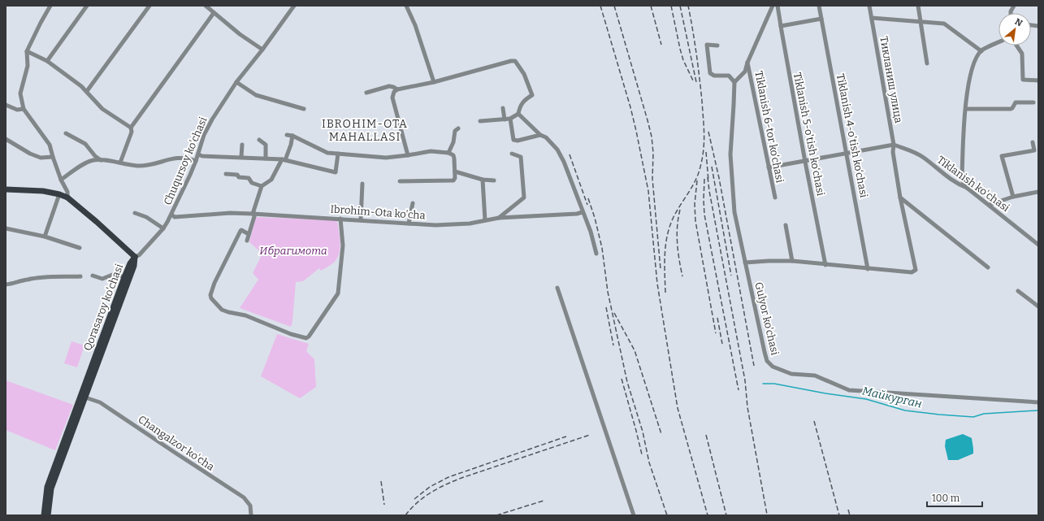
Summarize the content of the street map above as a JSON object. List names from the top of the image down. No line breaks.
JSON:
{"streets":{"main road":["Qorasaroy ko'chasi"],"street":["Тикланиш улица","Tiklanish 6-tor ko‘chasi","Tiklanish 5-o'tish ko‘chasi","Tiklanish 4-o'tish ko‘chasi","Chuqursoy ko'chasi","Tiklanish ko'chasi","Ibrohim-Ota ko'cha","Gulyor ko'chasi","Changalzor ko'cha"]},"crossings":[["Тикланиш улица","Tiklanish 4-o'tish ko‘chasi"],["Тикланиш улица","Tiklanish ko'chasi"],["Chuqursoy ko'chasi","Ibrohim-Ota ko'cha"],["Chuqursoy ko'chasi","Qorasaroy ko'chasi"],["Qorasaroy ko'chasi","Changalzor ko'cha"]],"districts":["IBROHIM-OTA MAHALLASI"],"water":["Майкурган"],"parks":["Ибрагимота"],"scale_bar":"100 m","north":"top right"}
